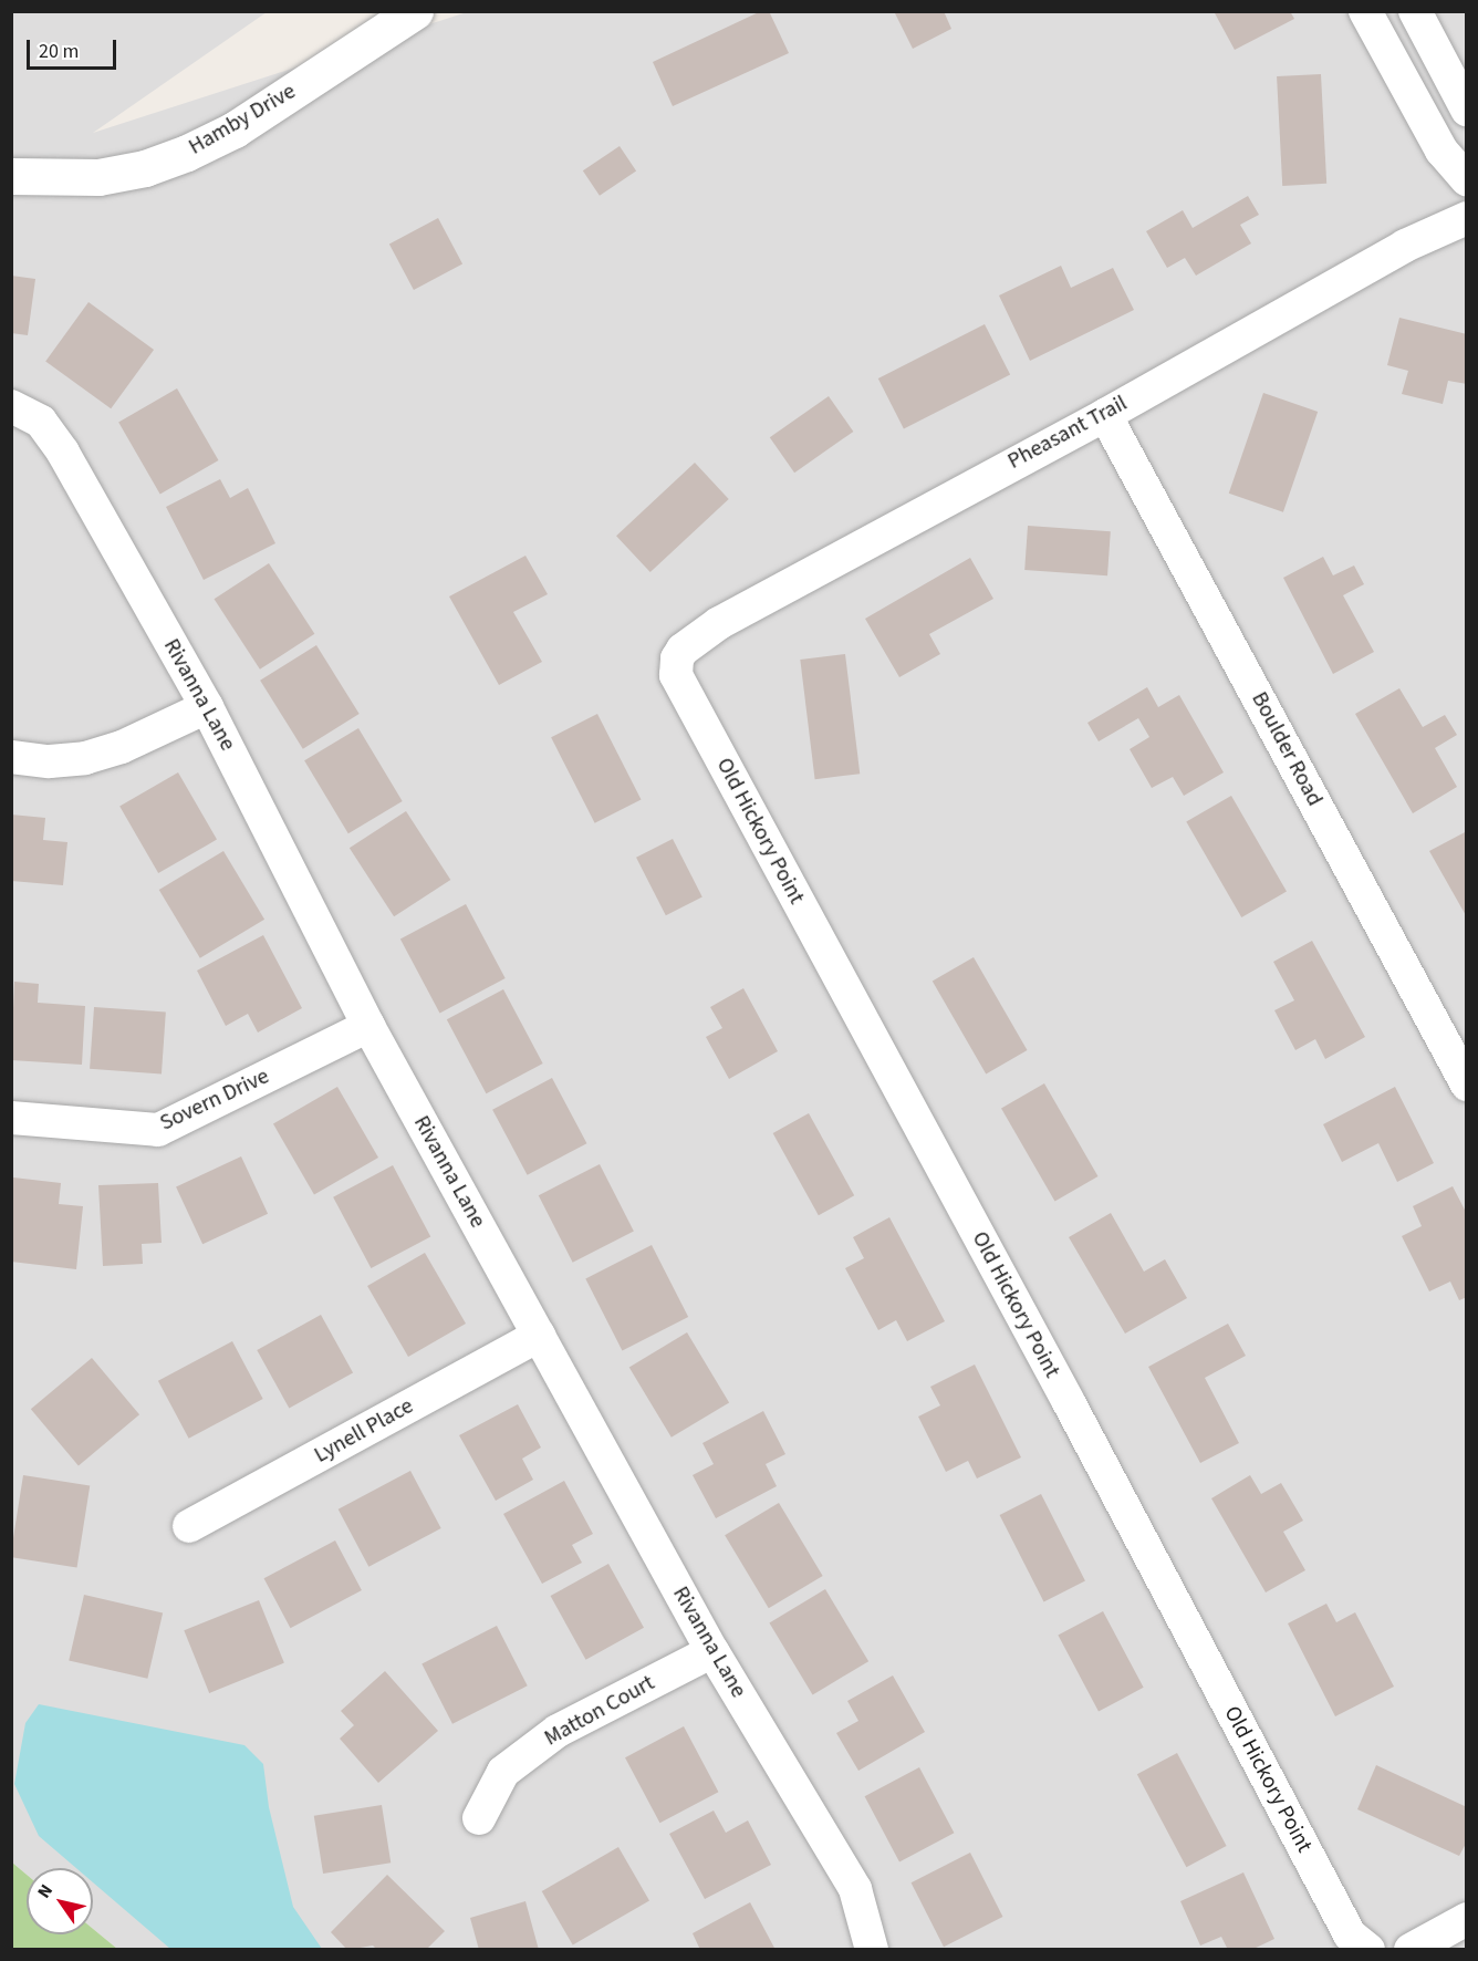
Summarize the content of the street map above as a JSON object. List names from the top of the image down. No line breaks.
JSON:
{"streets":{"street":["Hamby Drive","Pheasant Trail","Rivanna Lane","Boulder Road","Old Hickory Point","Sovern Drive","Lynell Place","Matton Court"]},"crossings":[["Pheasant Trail","Boulder Road"],["Pheasant Trail","Old Hickory Point"],["Rivanna Lane","Sovern Drive"],["Rivanna Lane","Lynell Place"],["Rivanna Lane","Matton Court"]],"scale_bar":"20 m","north":"top left"}
